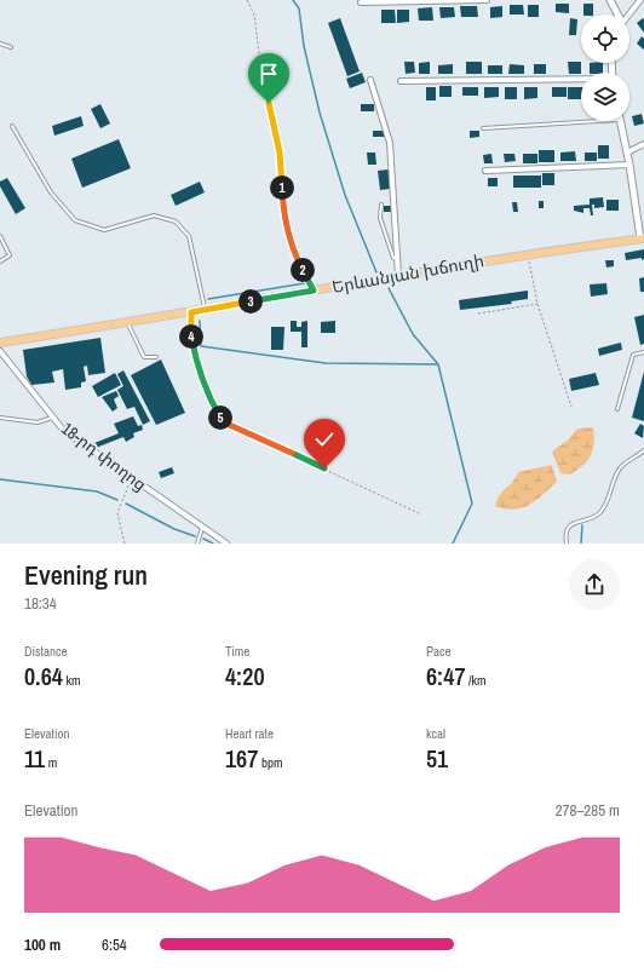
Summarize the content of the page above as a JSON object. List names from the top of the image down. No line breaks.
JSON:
{"streets":{"main road":["Երևանյան խճուղի"],"street":["18-րդ փողոց"]},"page":{"pins":["1","2","3","4","5"],"heading":["Evening run","18:34"],"stats":[["Distance","0.64 km"],["Time","4:20"],["Pace","6:47 /km"],["Elevation","11 m"],["Heart rate","167 bpm"],["kcal","51"]],"chart":["Elevation","278–285 m"],"list":[{"name":"100 m","note":"6:54"}]}}
